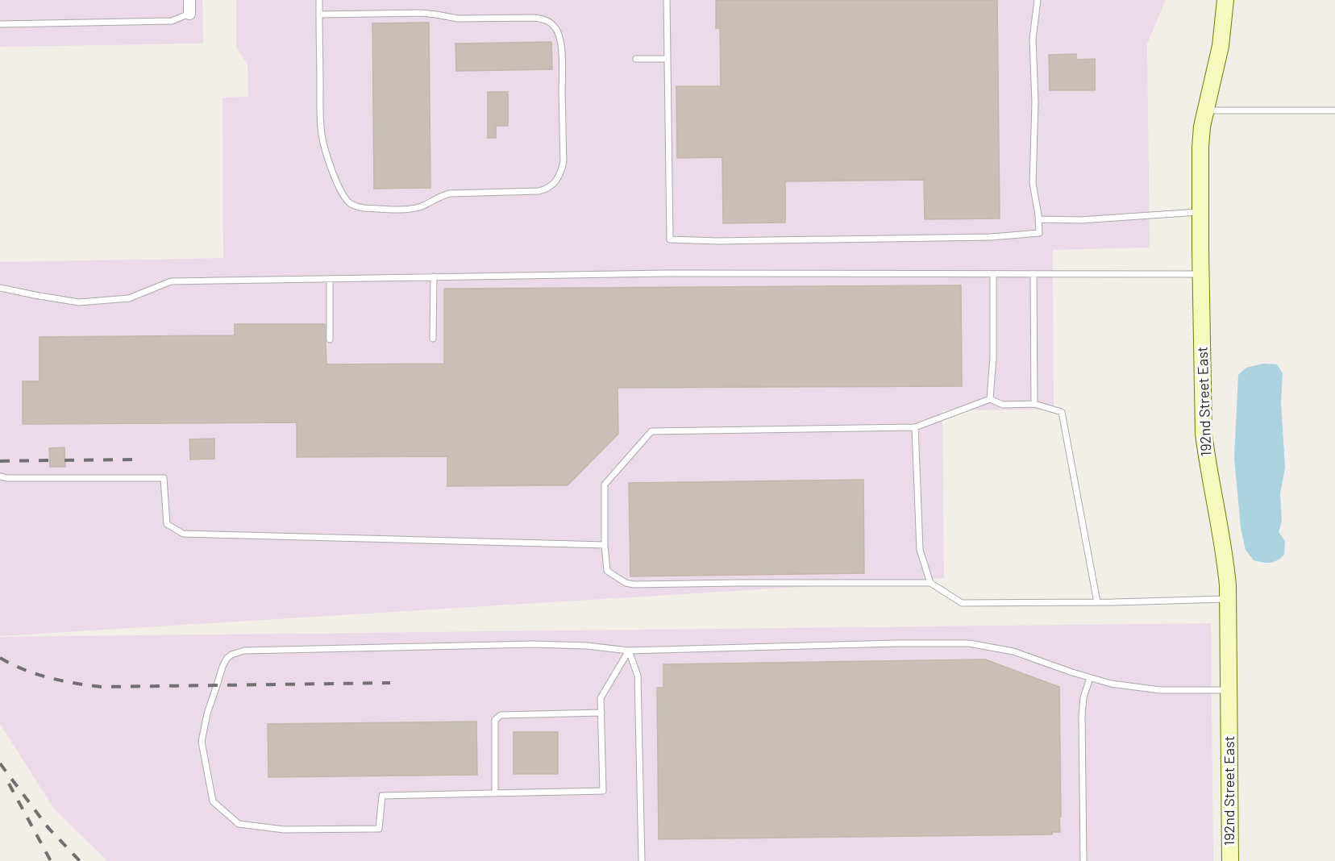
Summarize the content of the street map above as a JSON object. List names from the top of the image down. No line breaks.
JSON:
{"streets":{"street":["192nd Street East"]}}
